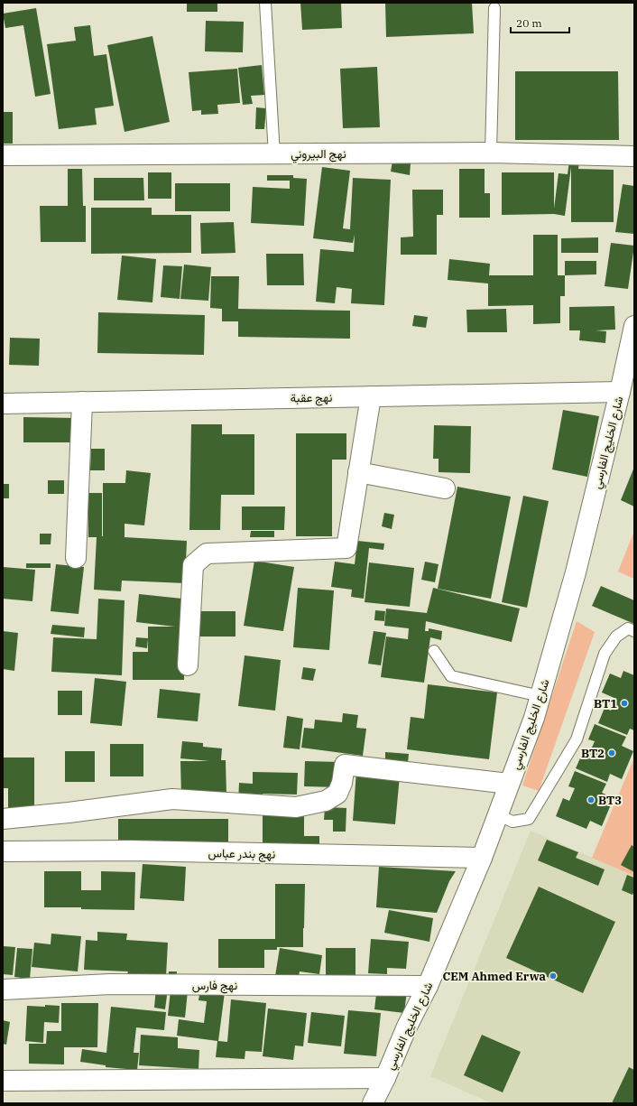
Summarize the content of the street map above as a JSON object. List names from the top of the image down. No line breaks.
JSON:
{"streets":{"street":["نهج البيروني","نهج عقبة","شارع الخليج الفارسي","نهج بندر عباس","نهج فارس"]},"crossings":[["نهج عقبة","شارع الخليج الفارسي"],["شارع الخليج الفارسي","نهج بندر عباس"],["شارع الخليج الفارسي","نهج فارس"]],"places":["BT1","BT2","BT3","CEM Ahmed Erwa"],"scale_bar":"20 m"}
